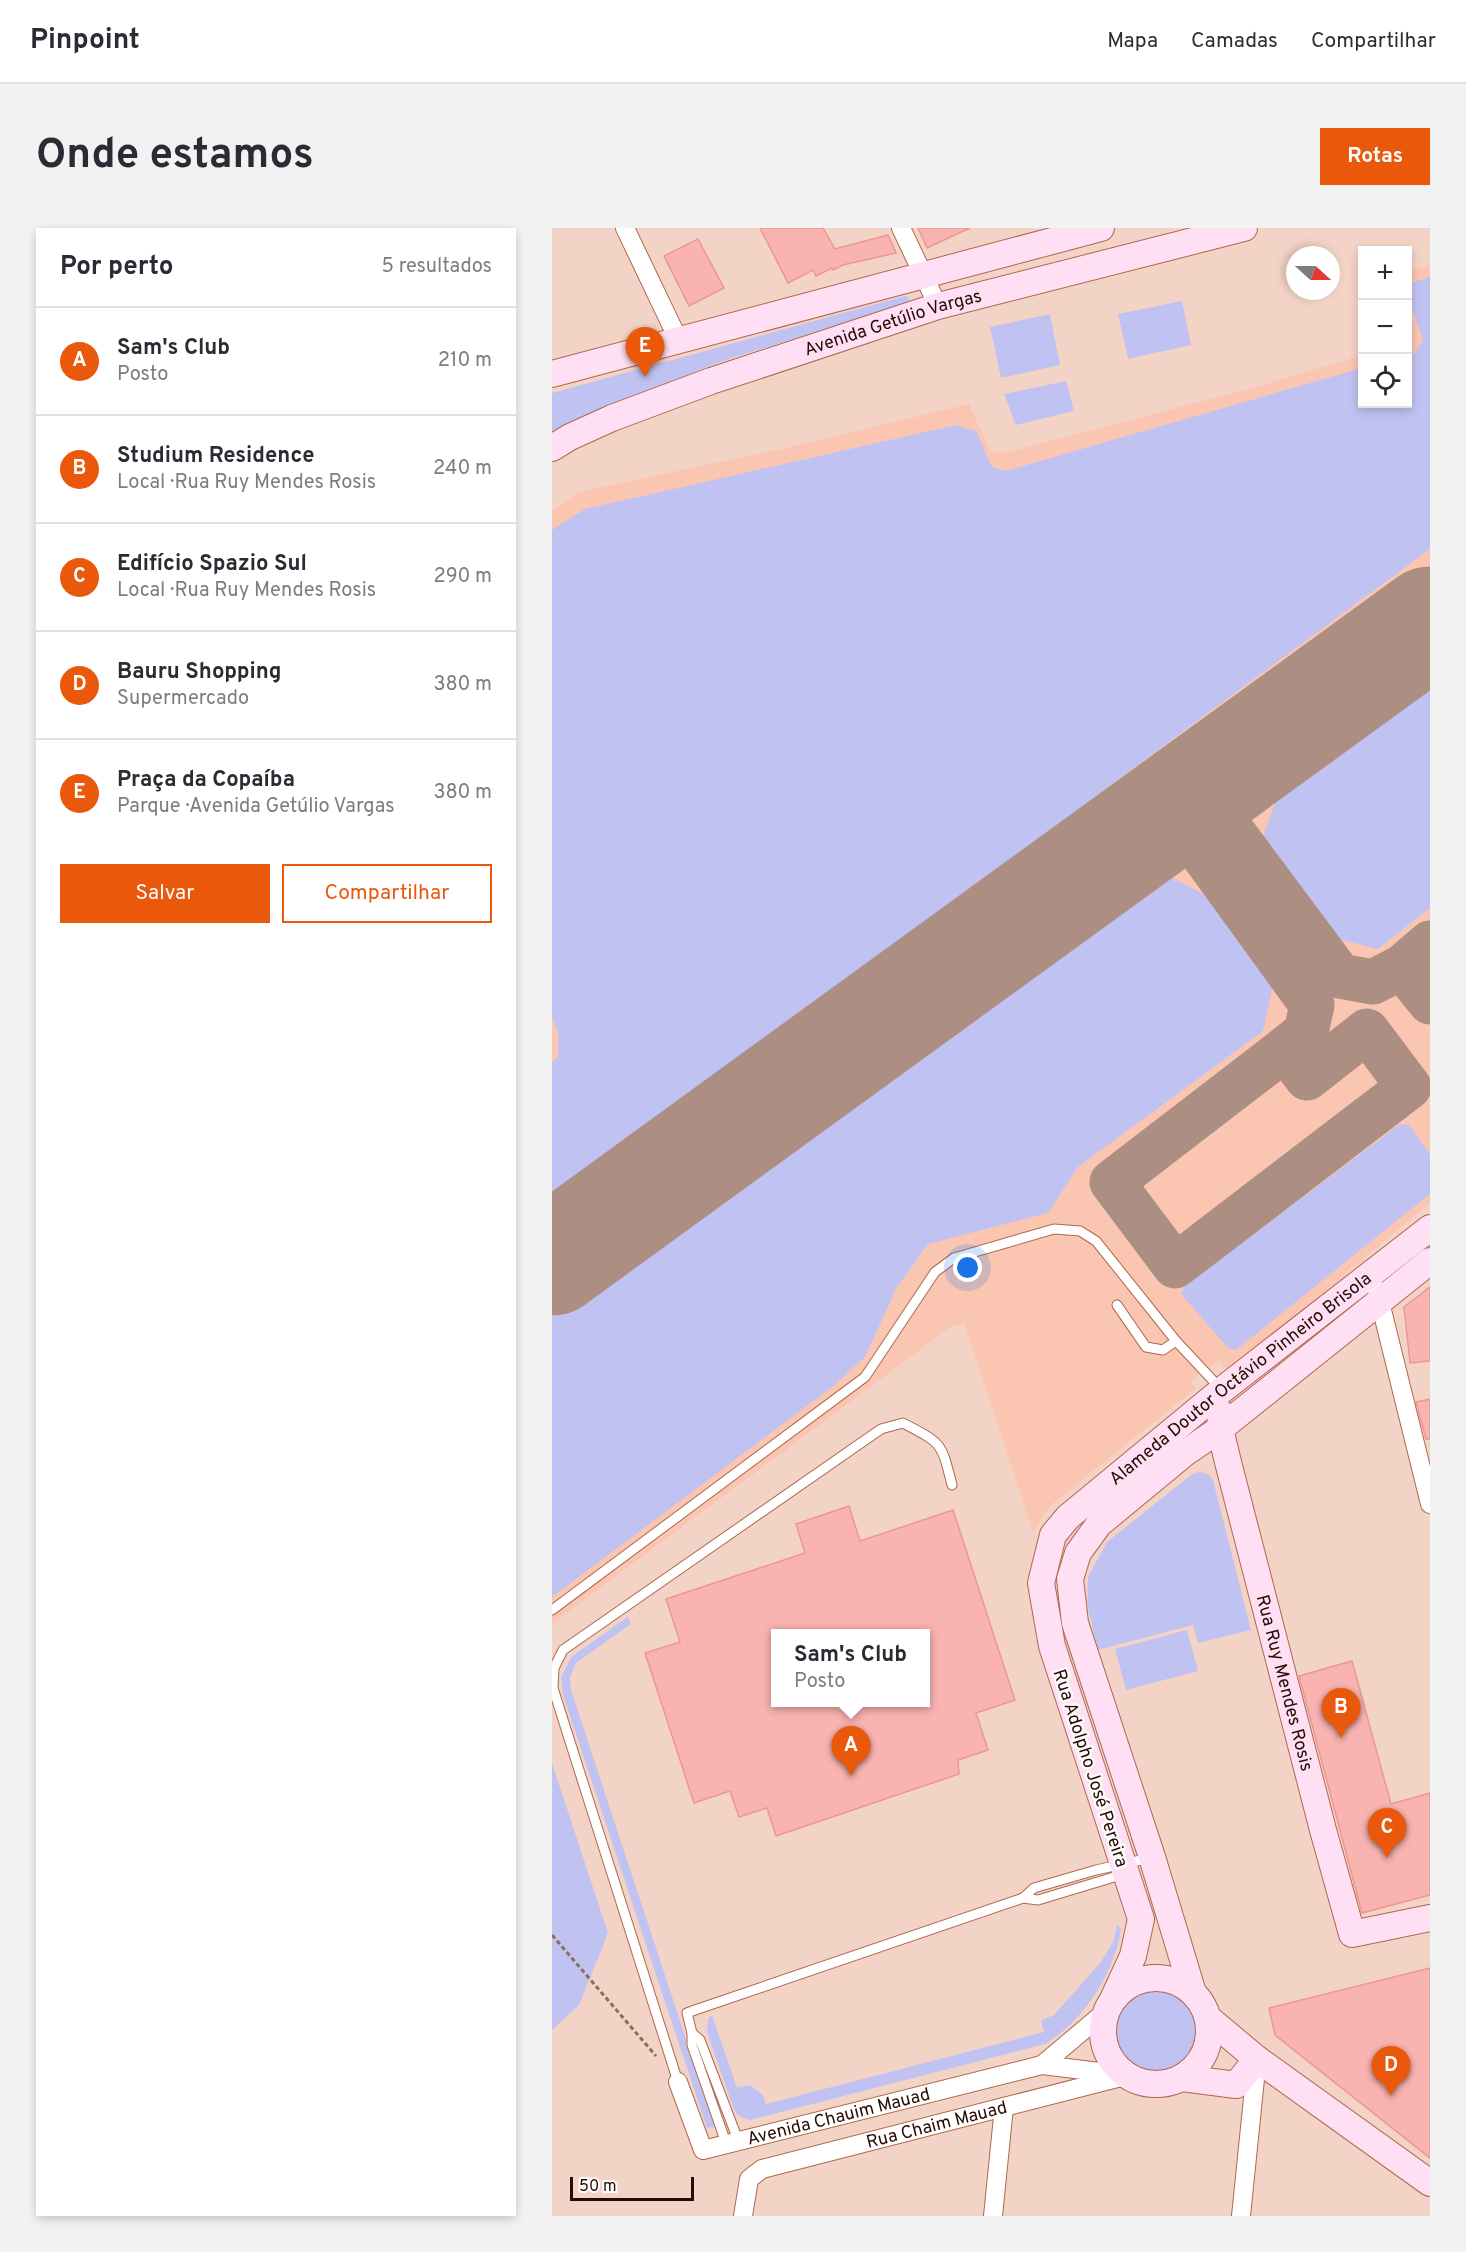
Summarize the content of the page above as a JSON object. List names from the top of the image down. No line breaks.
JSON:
{"streets":{"street":["Avenida Getúlio Vargas","Alameda Doutor Octávio Pinheiro Brisola","Rua Ruy Mendes Rosis","Rua Adolpho José Pereira","Avenida Chauim Mauad","Rua Chaim Mauad"]},"crossings":[["Alameda Doutor Octávio Pinheiro Brisola","Rua Ruy Mendes Rosis"],["Alameda Doutor Octávio Pinheiro Brisola","Rua Adolpho José Pereira"],["Rua Adolpho José Pereira","Avenida Chauim Mauad"],["Rua Adolpho José Pereira","Rua Chaim Mauad"],["Avenida Chauim Mauad","Rua Chaim Mauad"]],"scale_bar":"50 m","north":"right","page":{"header":"Pinpoint","nav":["Mapa","Camadas","Compartilhar"],"buttons":["Rotas",["Salvar","Compartilhar"]],"title":"Onde estamos","heading":["Por perto","5 resultados"],"map_buttons":["+","−"],"list":[{"mark":"A","name":"Sam's Club","note":"Posto","value":"210 m"},{"mark":"B","name":"Studium Residence","note":"Local · Rua Ruy Mendes Rosis","value":"240 m"},{"mark":"C","name":"Edifício Spazio Sul","note":"Local · Rua Ruy Mendes Rosis","value":"290 m"},{"mark":"D","name":"Bauru Shopping","note":"Supermercado","value":"380 m"},{"mark":"E","name":"Praça da Copaíba","note":"Parque · Avenida Getúlio Vargas","value":"380 m"}],"pins":["E","B","A","C","D"],"popup":["Sam's Club","Posto"],"scale":"50 m"}}
